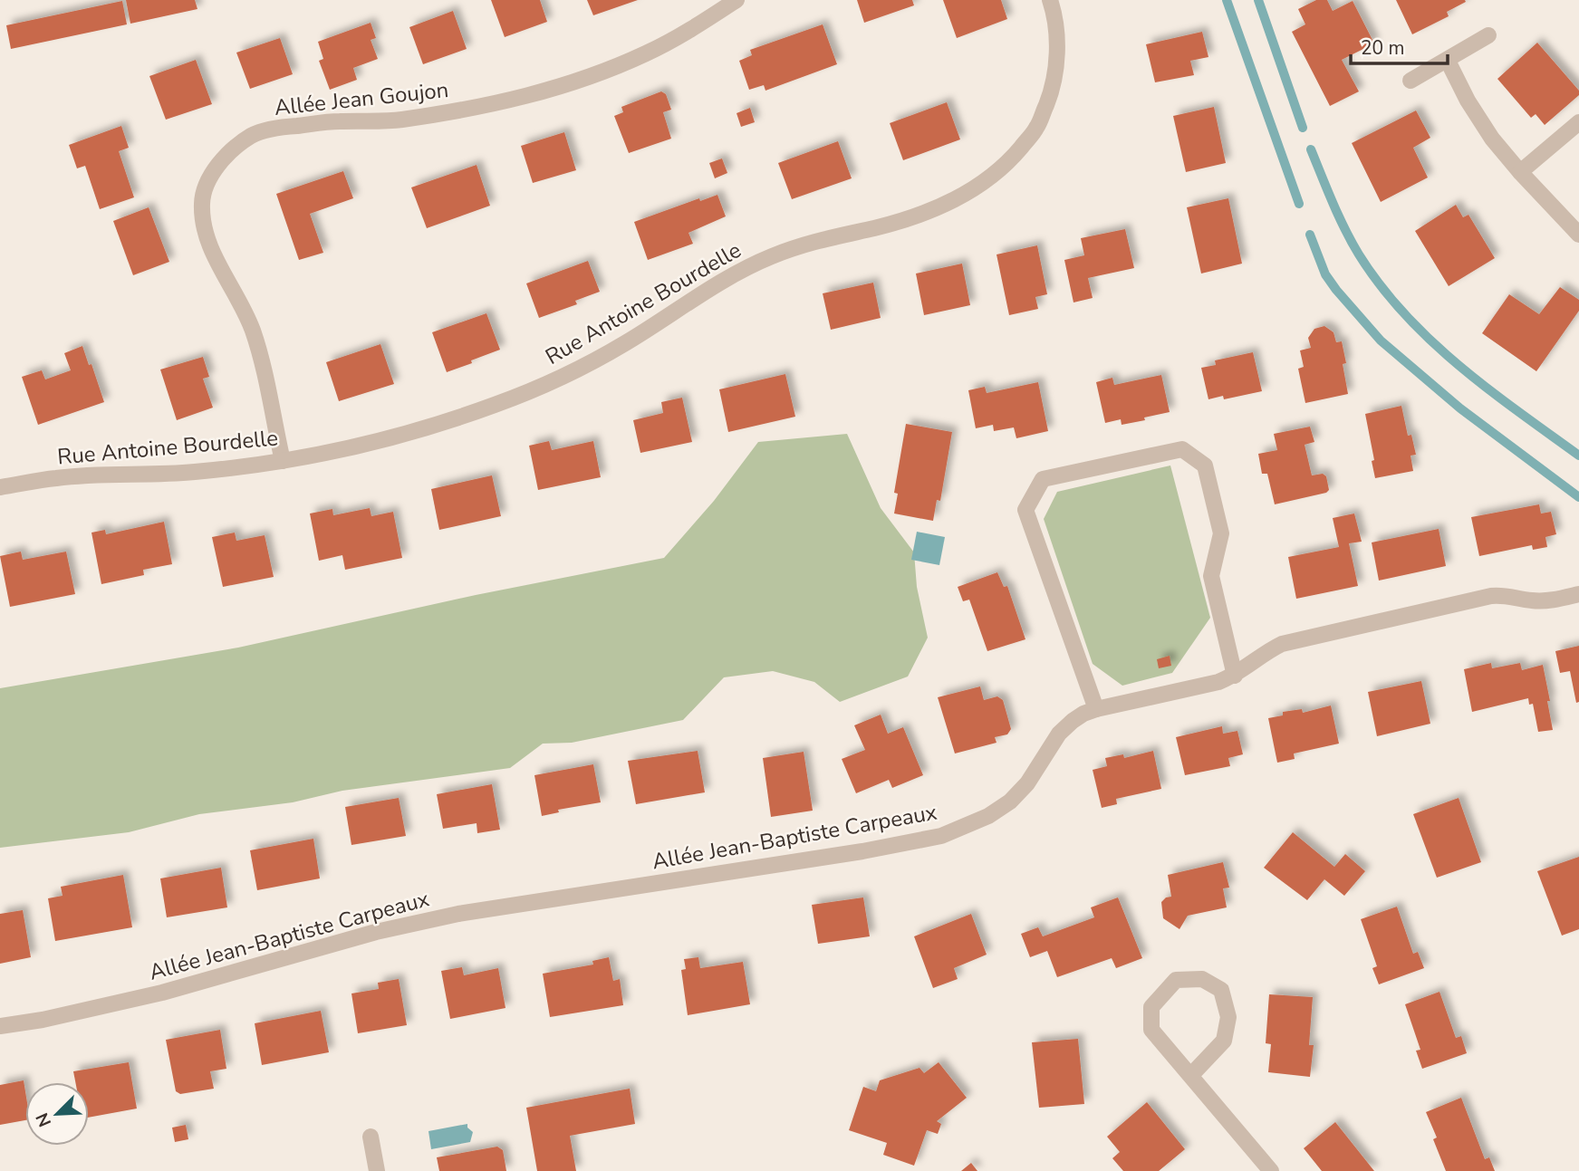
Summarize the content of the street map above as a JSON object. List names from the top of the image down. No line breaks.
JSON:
{"streets":{"street":["Allée Jean Goujon","Rue Antoine Bourdelle","Allée Jean-Baptiste Carpeaux"]},"crossings":[["Allée Jean Goujon","Rue Antoine Bourdelle"]],"scale_bar":"20 m","north":"bottom left"}
